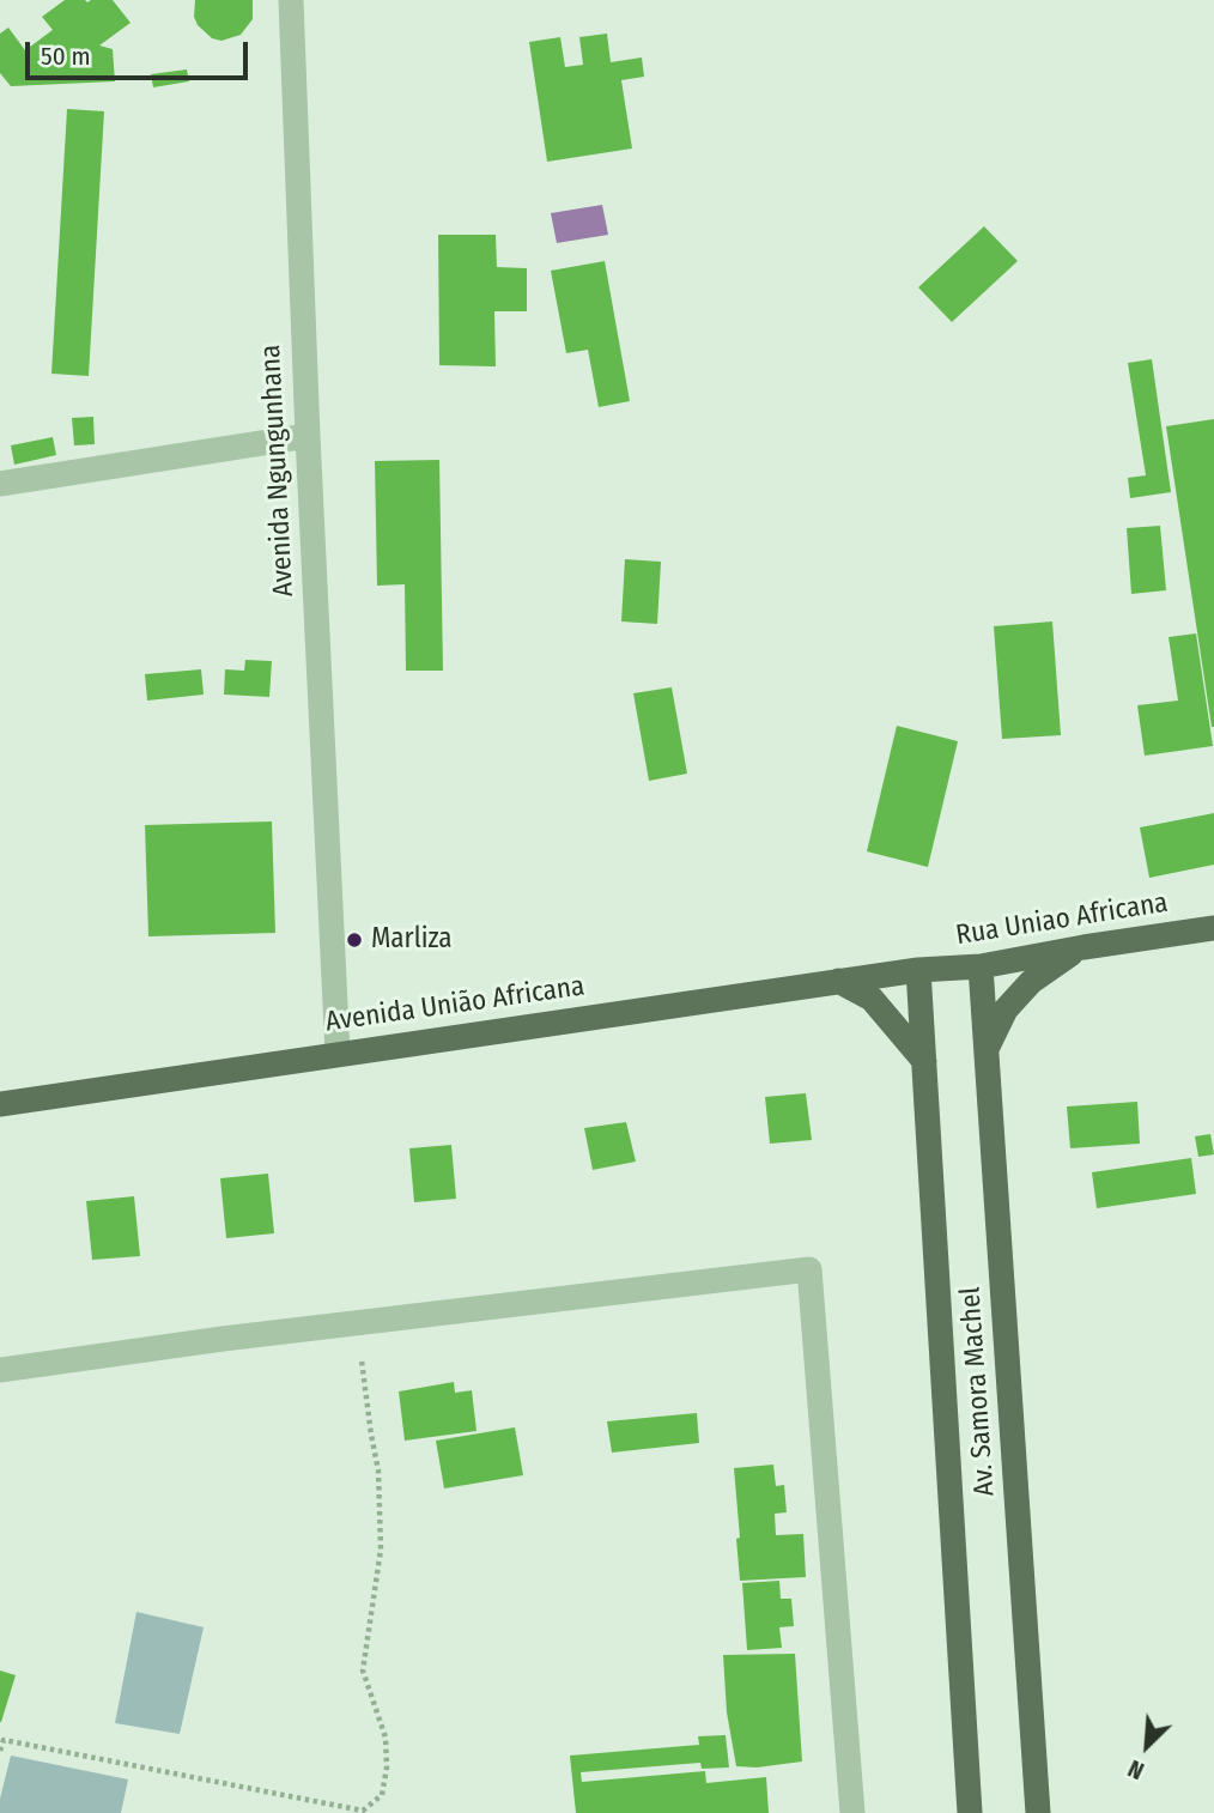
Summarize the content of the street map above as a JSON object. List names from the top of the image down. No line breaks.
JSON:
{"streets":{"main road":["Rua Uniao Africana","Avenida União Africana","Av. Samora Machel"],"street":["Avenida Ngungunhana"]},"crossings":[["Avenida Ngungunhana","Avenida União Africana"],["Rua Uniao Africana","Avenida União Africana"],["Rua Uniao Africana","Av. Samora Machel"],["Avenida União Africana","Av. Samora Machel"]],"places":["Marliza"],"scale_bar":"50 m","north":"bottom left"}
